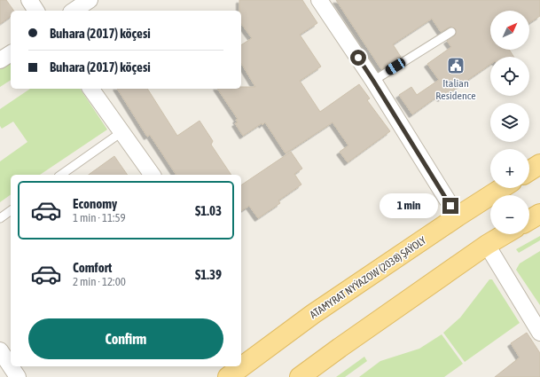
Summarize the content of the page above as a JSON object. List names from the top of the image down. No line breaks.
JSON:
{"streets":{"main road":["ATAMYRAT NYÝAZOW (2038) ŞAÝOLY"]},"places":{"public building":["Italian Residence"]},"north":"top right","page":{"map_buttons":["+","−"],"banner":["Buhara (2017) köçesi","Buhara (2017) köçesi"],"list":[{"name":"Economy","note":"1 min · 11:59","value":"$1.03"},{"name":"Comfort","note":"2 min · 12:00","value":"$1.39"}],"bubble":"1 min","buttons":"Confirm"}}
